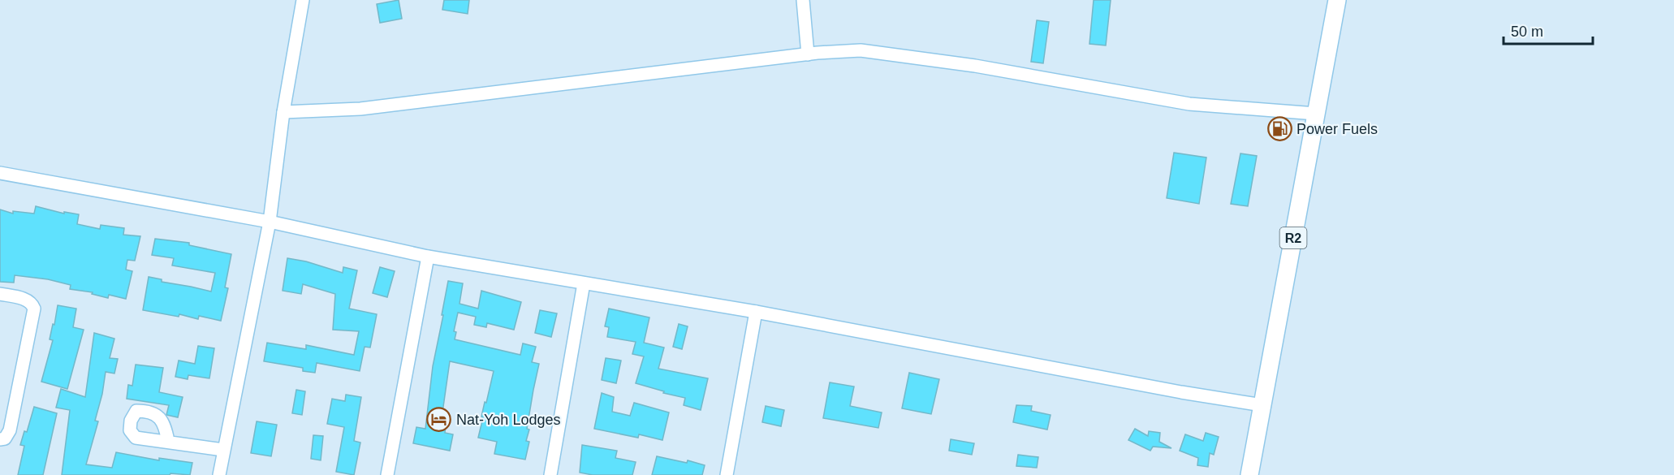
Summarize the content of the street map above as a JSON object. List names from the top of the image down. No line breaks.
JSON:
{"streets":{"highway":["R2"]},"places":{"fuel station":["Power Fuels"],"hotel":["Nat-Yoh Lodges"]},"scale_bar":"50 m"}
